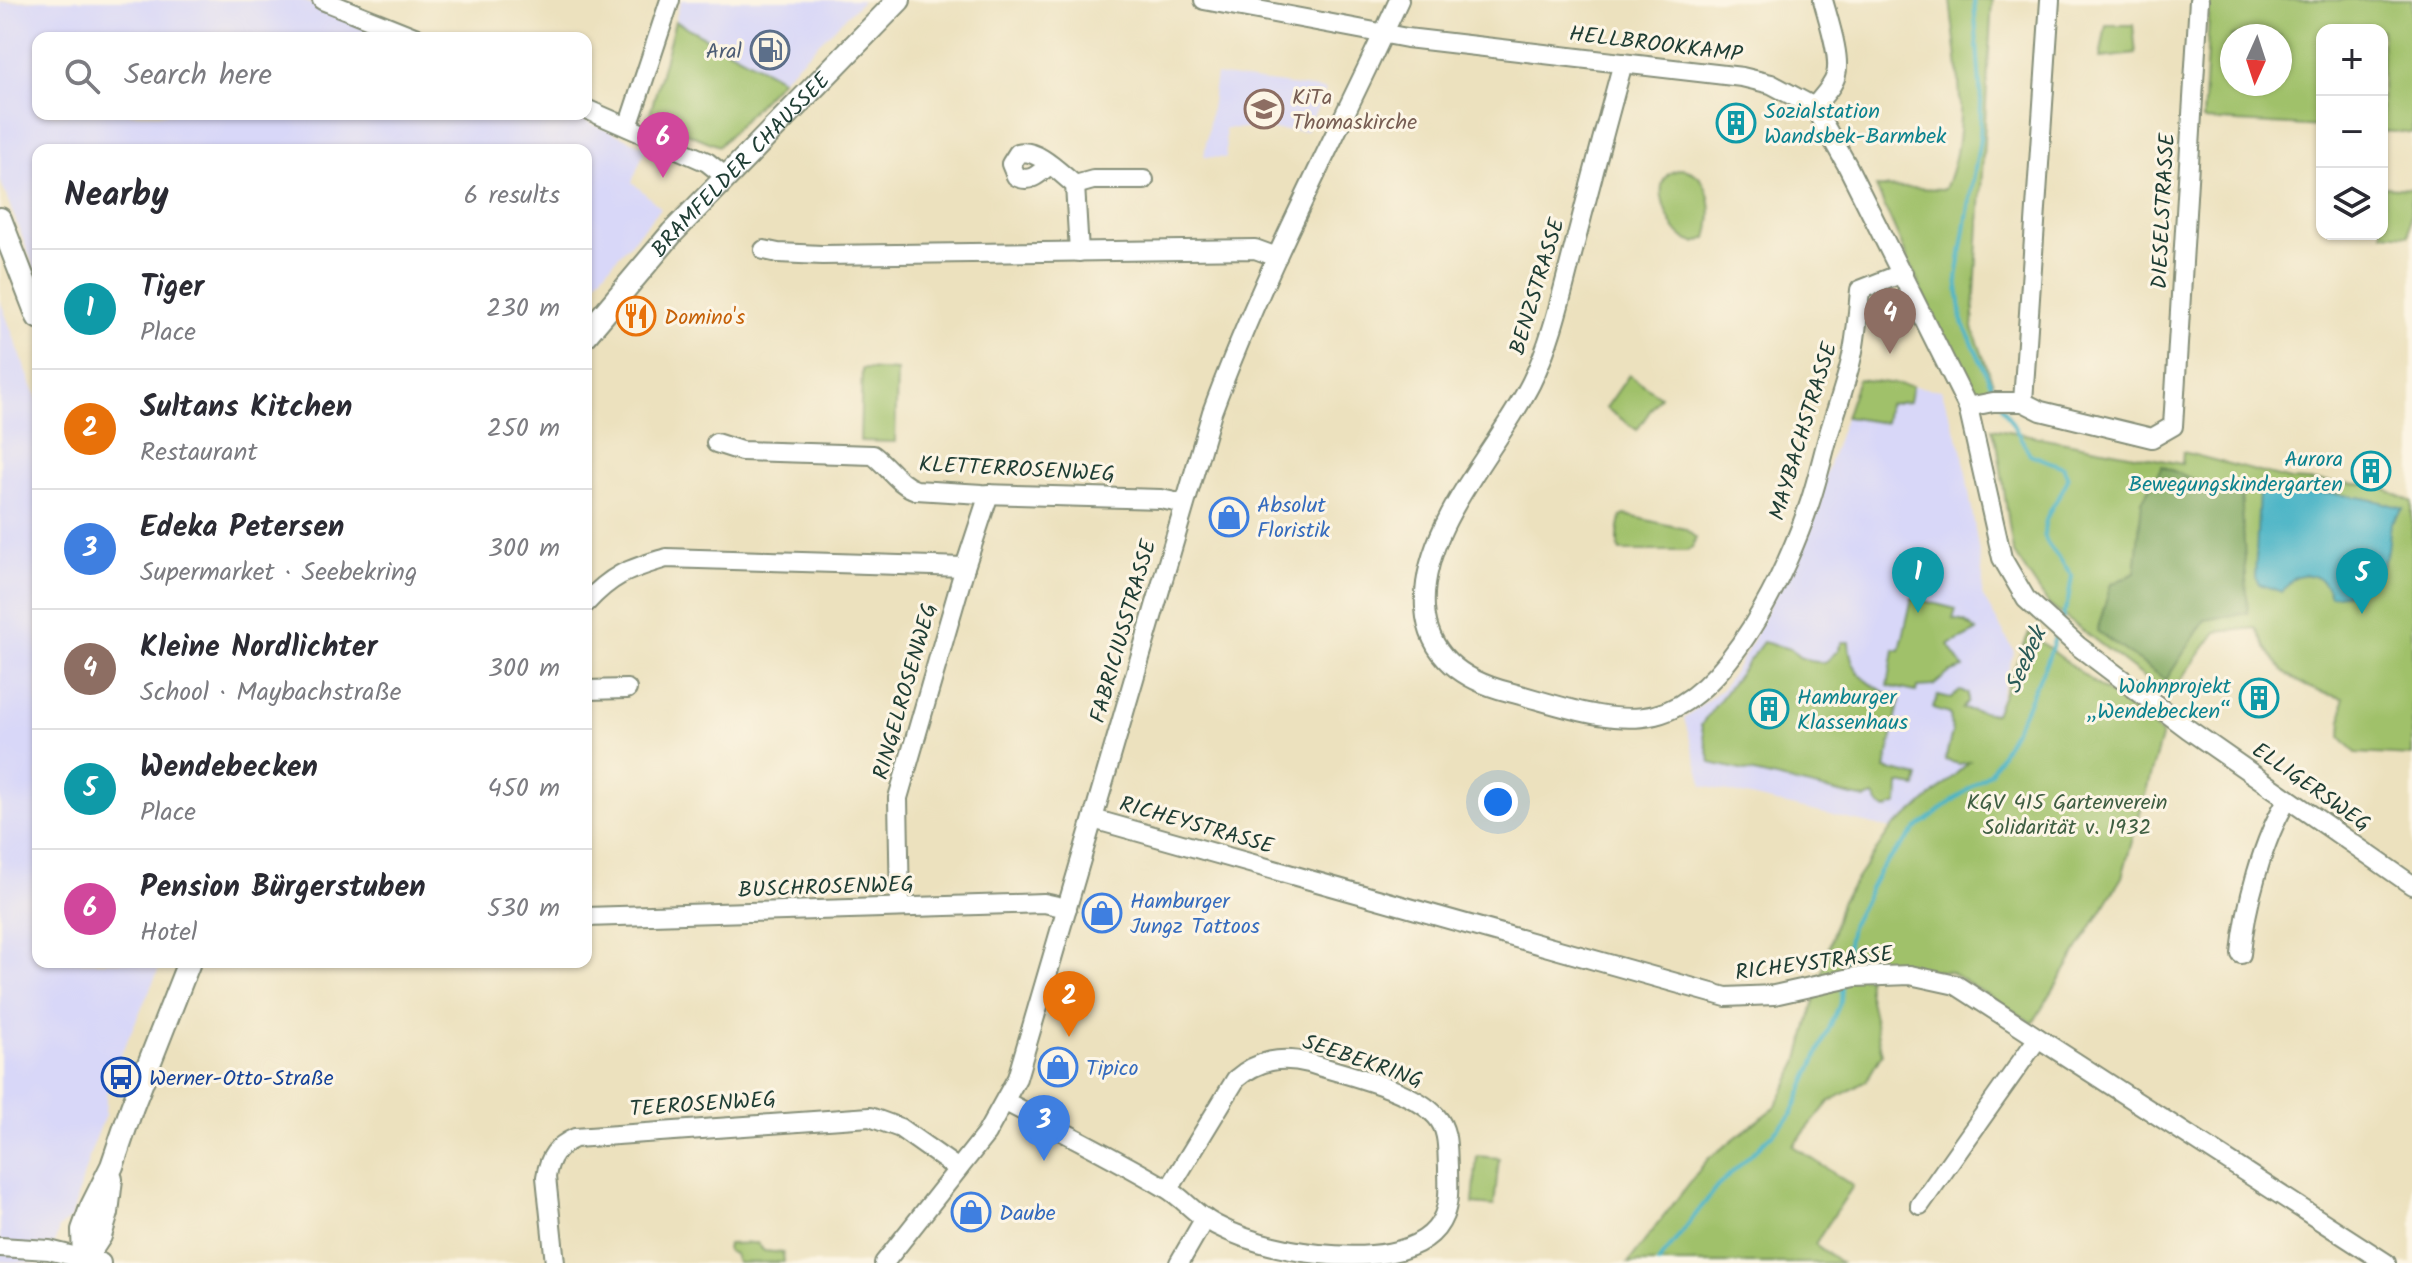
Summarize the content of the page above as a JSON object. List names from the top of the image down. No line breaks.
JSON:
{"streets":{"main road":["BRAMFELDER CHAUSSEE"],"street":["HELLBROOKKAMP","DIESELSTRASSE","BENZSTRASSE","MAYBACHSTRASSE","KLETTERROSENWEG","FABRICIUSSTRASSE","RINGELROSENWEG","ELLIGERSWEG","RICHEYSTRASSE","BUSCHROSENWEG","SEEBEKRING","TEEROSENWEG"]},"crossings":[["HELLBROOKKAMP","BENZSTRASSE"],["HELLBROOKKAMP","FABRICIUSSTRASSE"],["HELLBROOKKAMP","ELLIGERSWEG"],["BENZSTRASSE","MAYBACHSTRASSE"],["MAYBACHSTRASSE","ELLIGERSWEG"],["KLETTERROSENWEG","FABRICIUSSTRASSE"],["KLETTERROSENWEG","RINGELROSENWEG"],["FABRICIUSSTRASSE","RICHEYSTRASSE"],["FABRICIUSSTRASSE","BUSCHROSENWEG"],["FABRICIUSSTRASSE","SEEBEKRING"],["FABRICIUSSTRASSE","TEEROSENWEG"],["RINGELROSENWEG","BUSCHROSENWEG"]],"water":["Seebek"],"parks":["KGV 415 Gartenverein Solidarität v. 1932"],"places":{"fuel station":["Aral"],"school or university":["KiTa Thomaskirche"],"building":["Sozialstation Wandsbek-Barmbek","Aurora Bewegungskindergarten","Wohnprojekt „Wendebecken“","Hamburger Klassenhaus"],"restaurant":["Domino's"],"shop":["Absolut Floristik","Hamburger Jungz Tattoos","Tipico","Daube"],"bus stop":["Werner-Otto-Straße"]},"north":"bottom","page":{"map_buttons":["+","−"],"search":"Search here","pins":["6","4","1","5","2","3"],"heading":["Nearby","6 results"],"list":[{"mark":"1","name":"Tiger","note":"Place","value":"230 m"},{"mark":"2","name":"Sultans Kitchen","note":"Restaurant","value":"250 m"},{"mark":"3","name":"Edeka Petersen","note":"Supermarket · Seebekring","value":"300 m"},{"mark":"4","name":"Kleine Nordlichter","note":"School · Maybachstraße","value":"300 m"},{"mark":"5","name":"Wendebecken","note":"Place","value":"450 m"},{"mark":"6","name":"Pension Bürgerstuben","note":"Hotel","value":"530 m"}]}}
